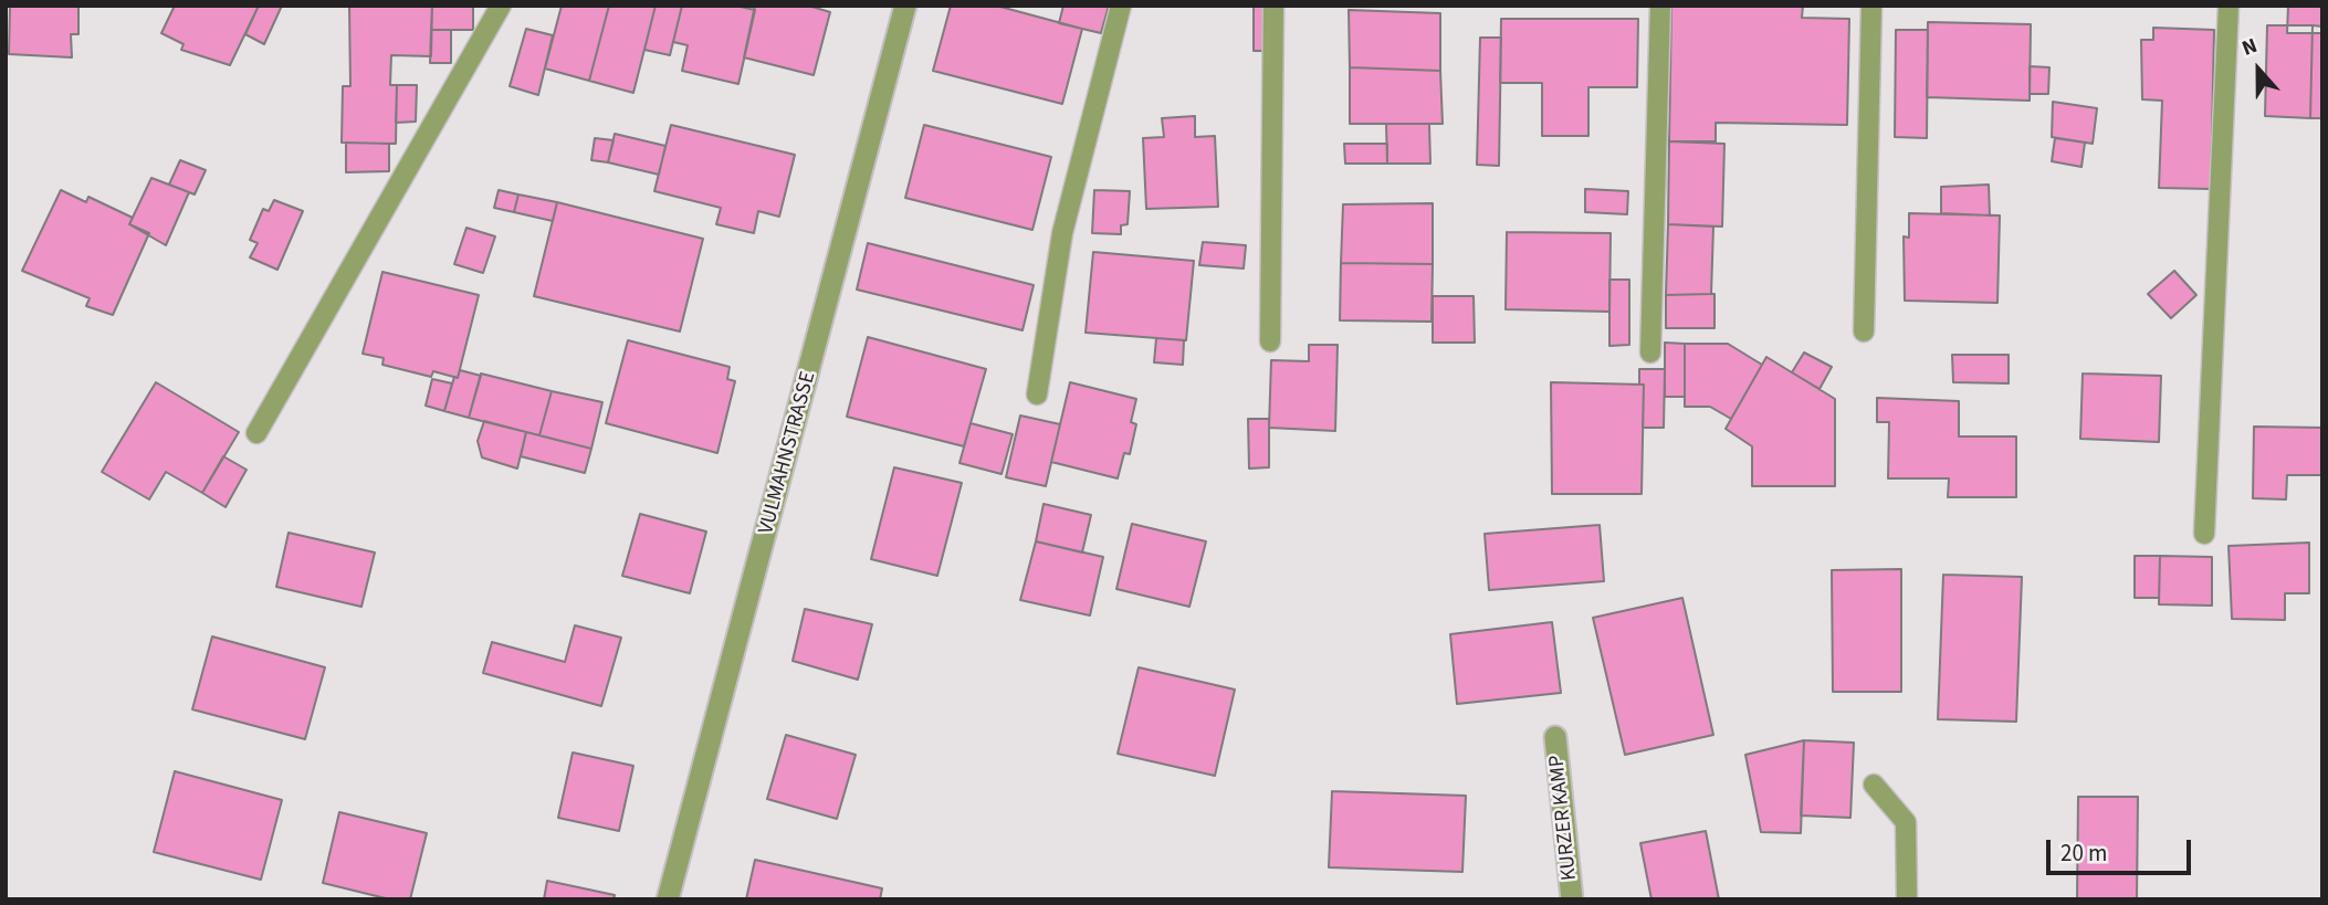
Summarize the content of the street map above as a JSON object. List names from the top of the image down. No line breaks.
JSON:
{"streets":{"street":["VULMAHNSTRASSE","KURZER KAMP"]},"scale_bar":"20 m","north":"top"}
